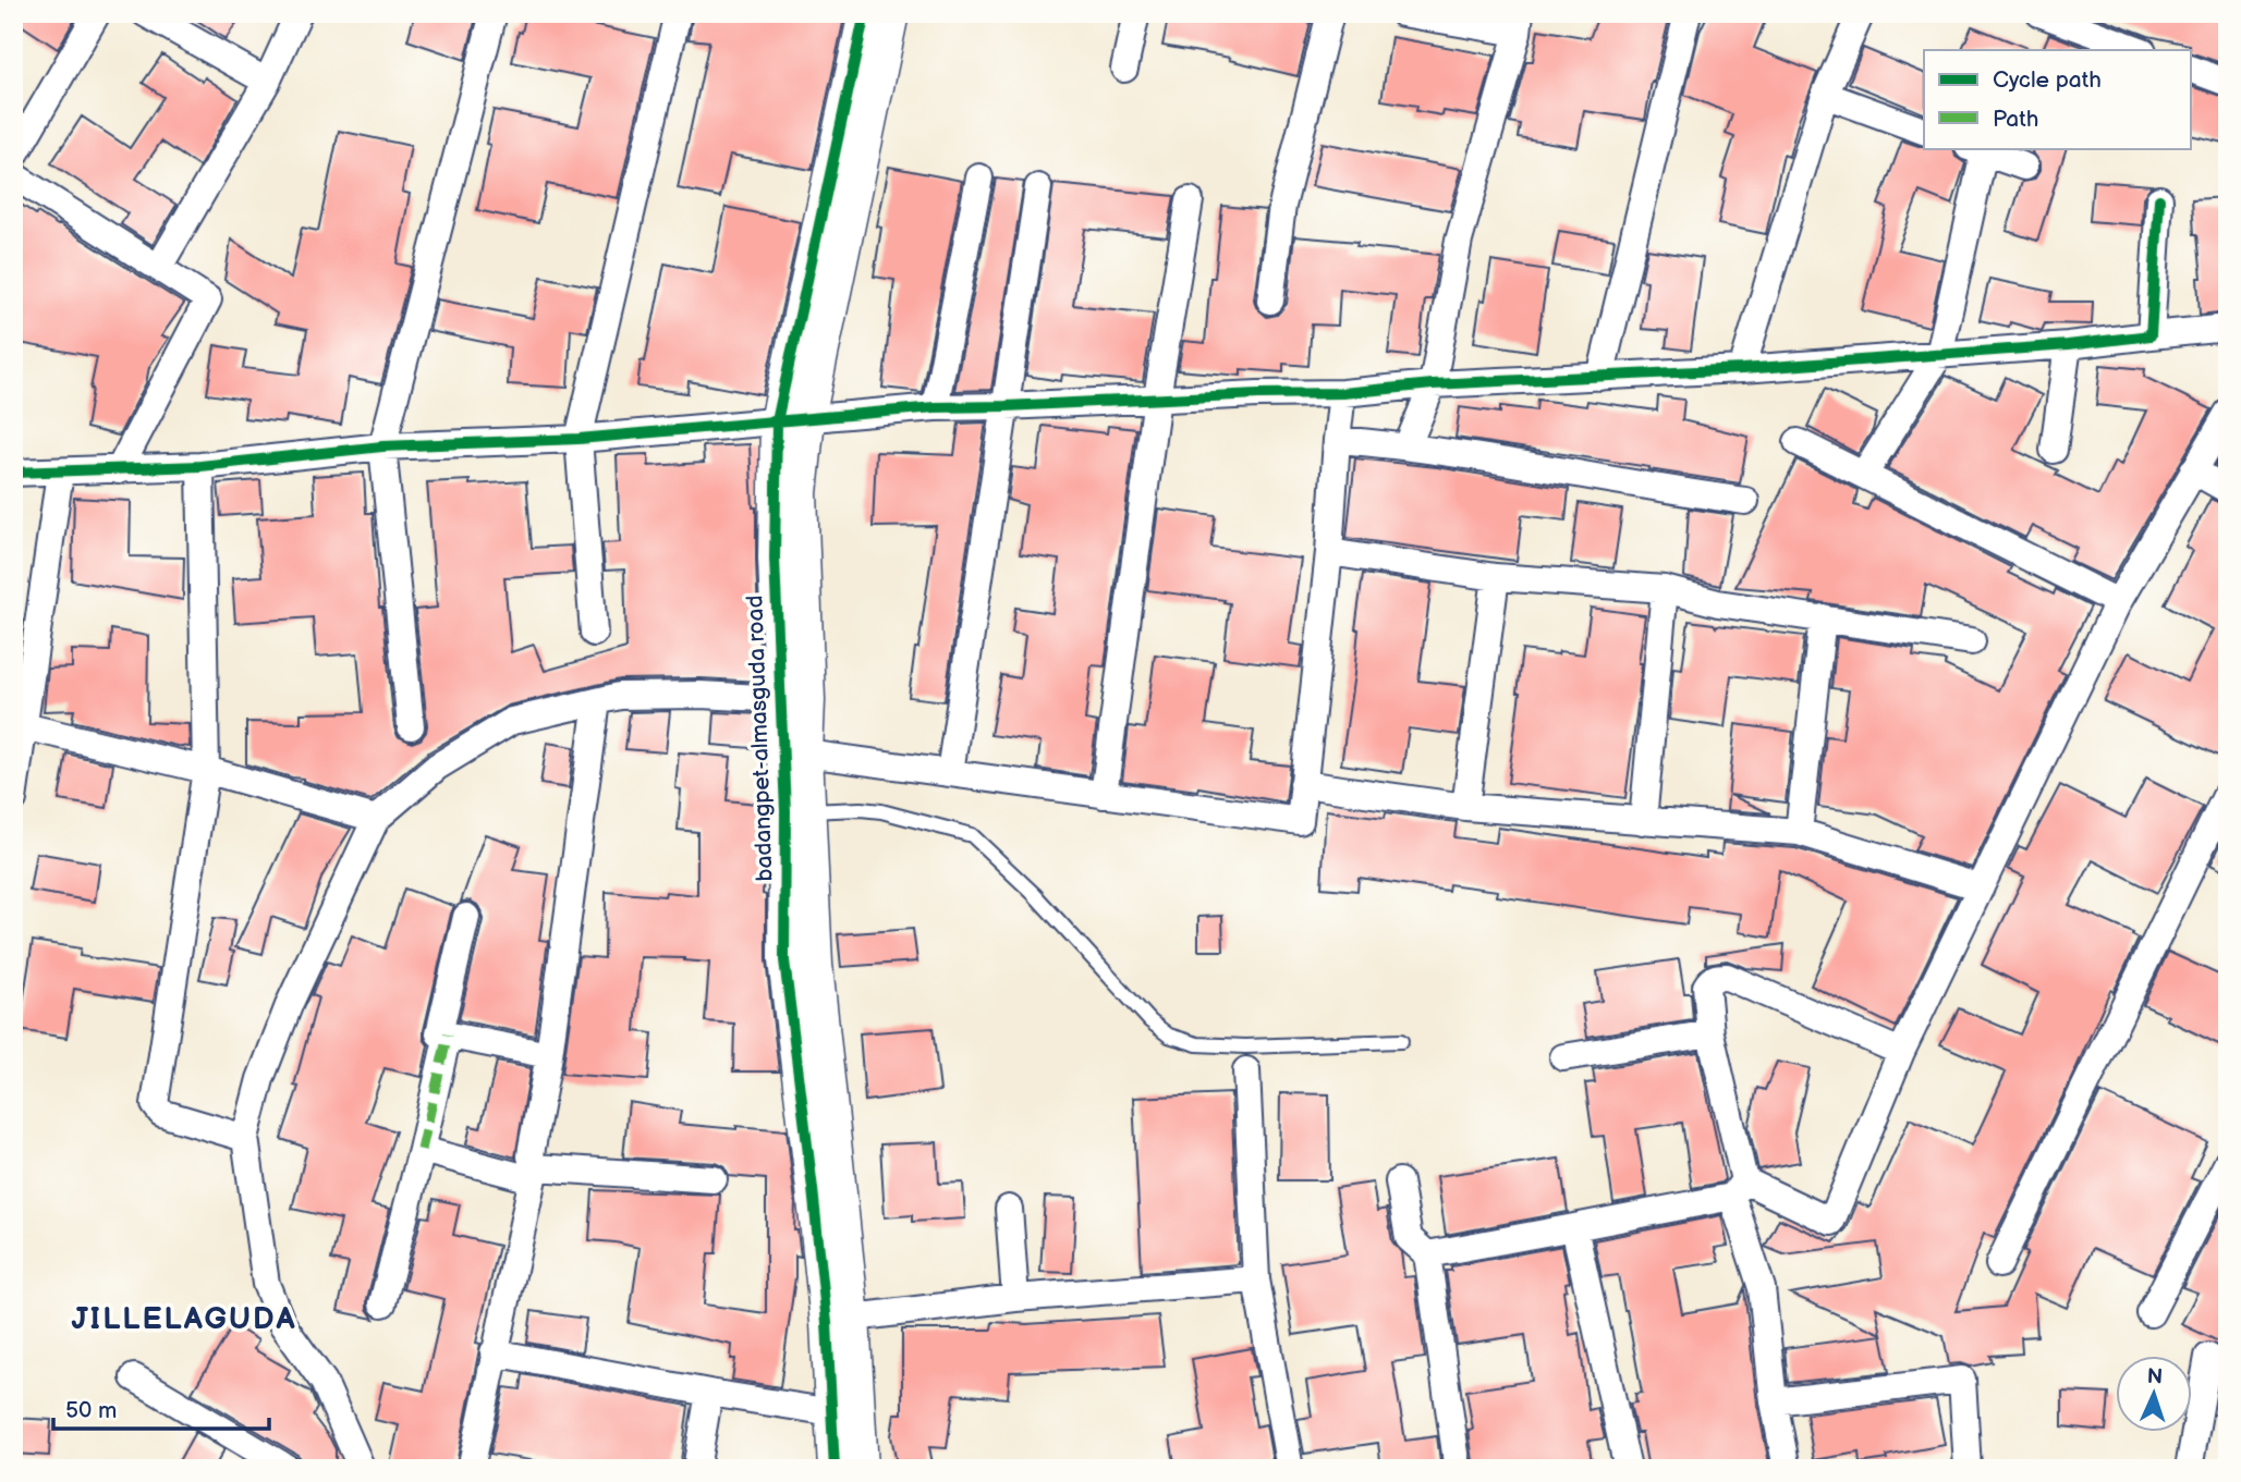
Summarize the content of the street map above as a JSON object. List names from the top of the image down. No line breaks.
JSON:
{"streets":{"street":["badangpet-almasguda road"]},"districts":["JILLELAGUDA"],"legend":["Cycle path","Path"],"scale_bar":"50 m","north":"top"}
